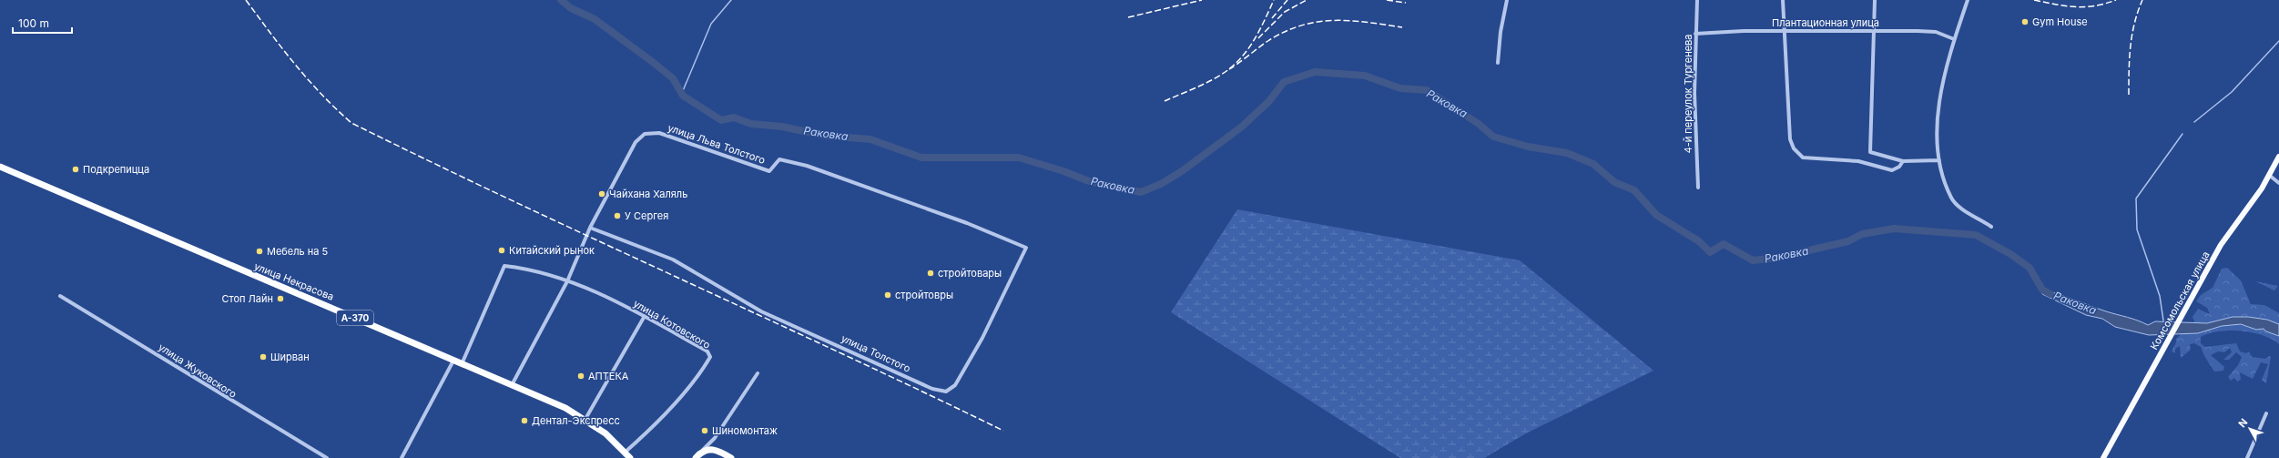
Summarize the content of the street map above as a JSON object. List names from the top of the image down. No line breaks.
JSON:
{"streets":{"highway":["улица Некрасова","А-370"],"main road":["Комсомольская улица"],"street":["Плантационная улица","4-й переулок Тургенева","улица Льва Толстого","улица Котовского","улица Толстого","улица Жуковского"]},"crossings":[["Плантационная улица","4-й переулок Тургенева"],["улица Льва Толстого","улица Некрасова"],["улица Льва Толстого","улица Котовского"],["улица Льва Толстого","улица Толстого"],["улица Некрасова","улица Котовского"]],"water":["Раковка"],"places":["Gym House","Подкрепицца","Чайхана Халяль","У Сергея","Китайский рынок","Мебель на 5","стройтовары","стройтовры","Стоп Лайн","Ширван","АПТЕКА","Дентал-Экспресс","Шиномонтаж"],"scale_bar":"100 m","north":"top left"}
